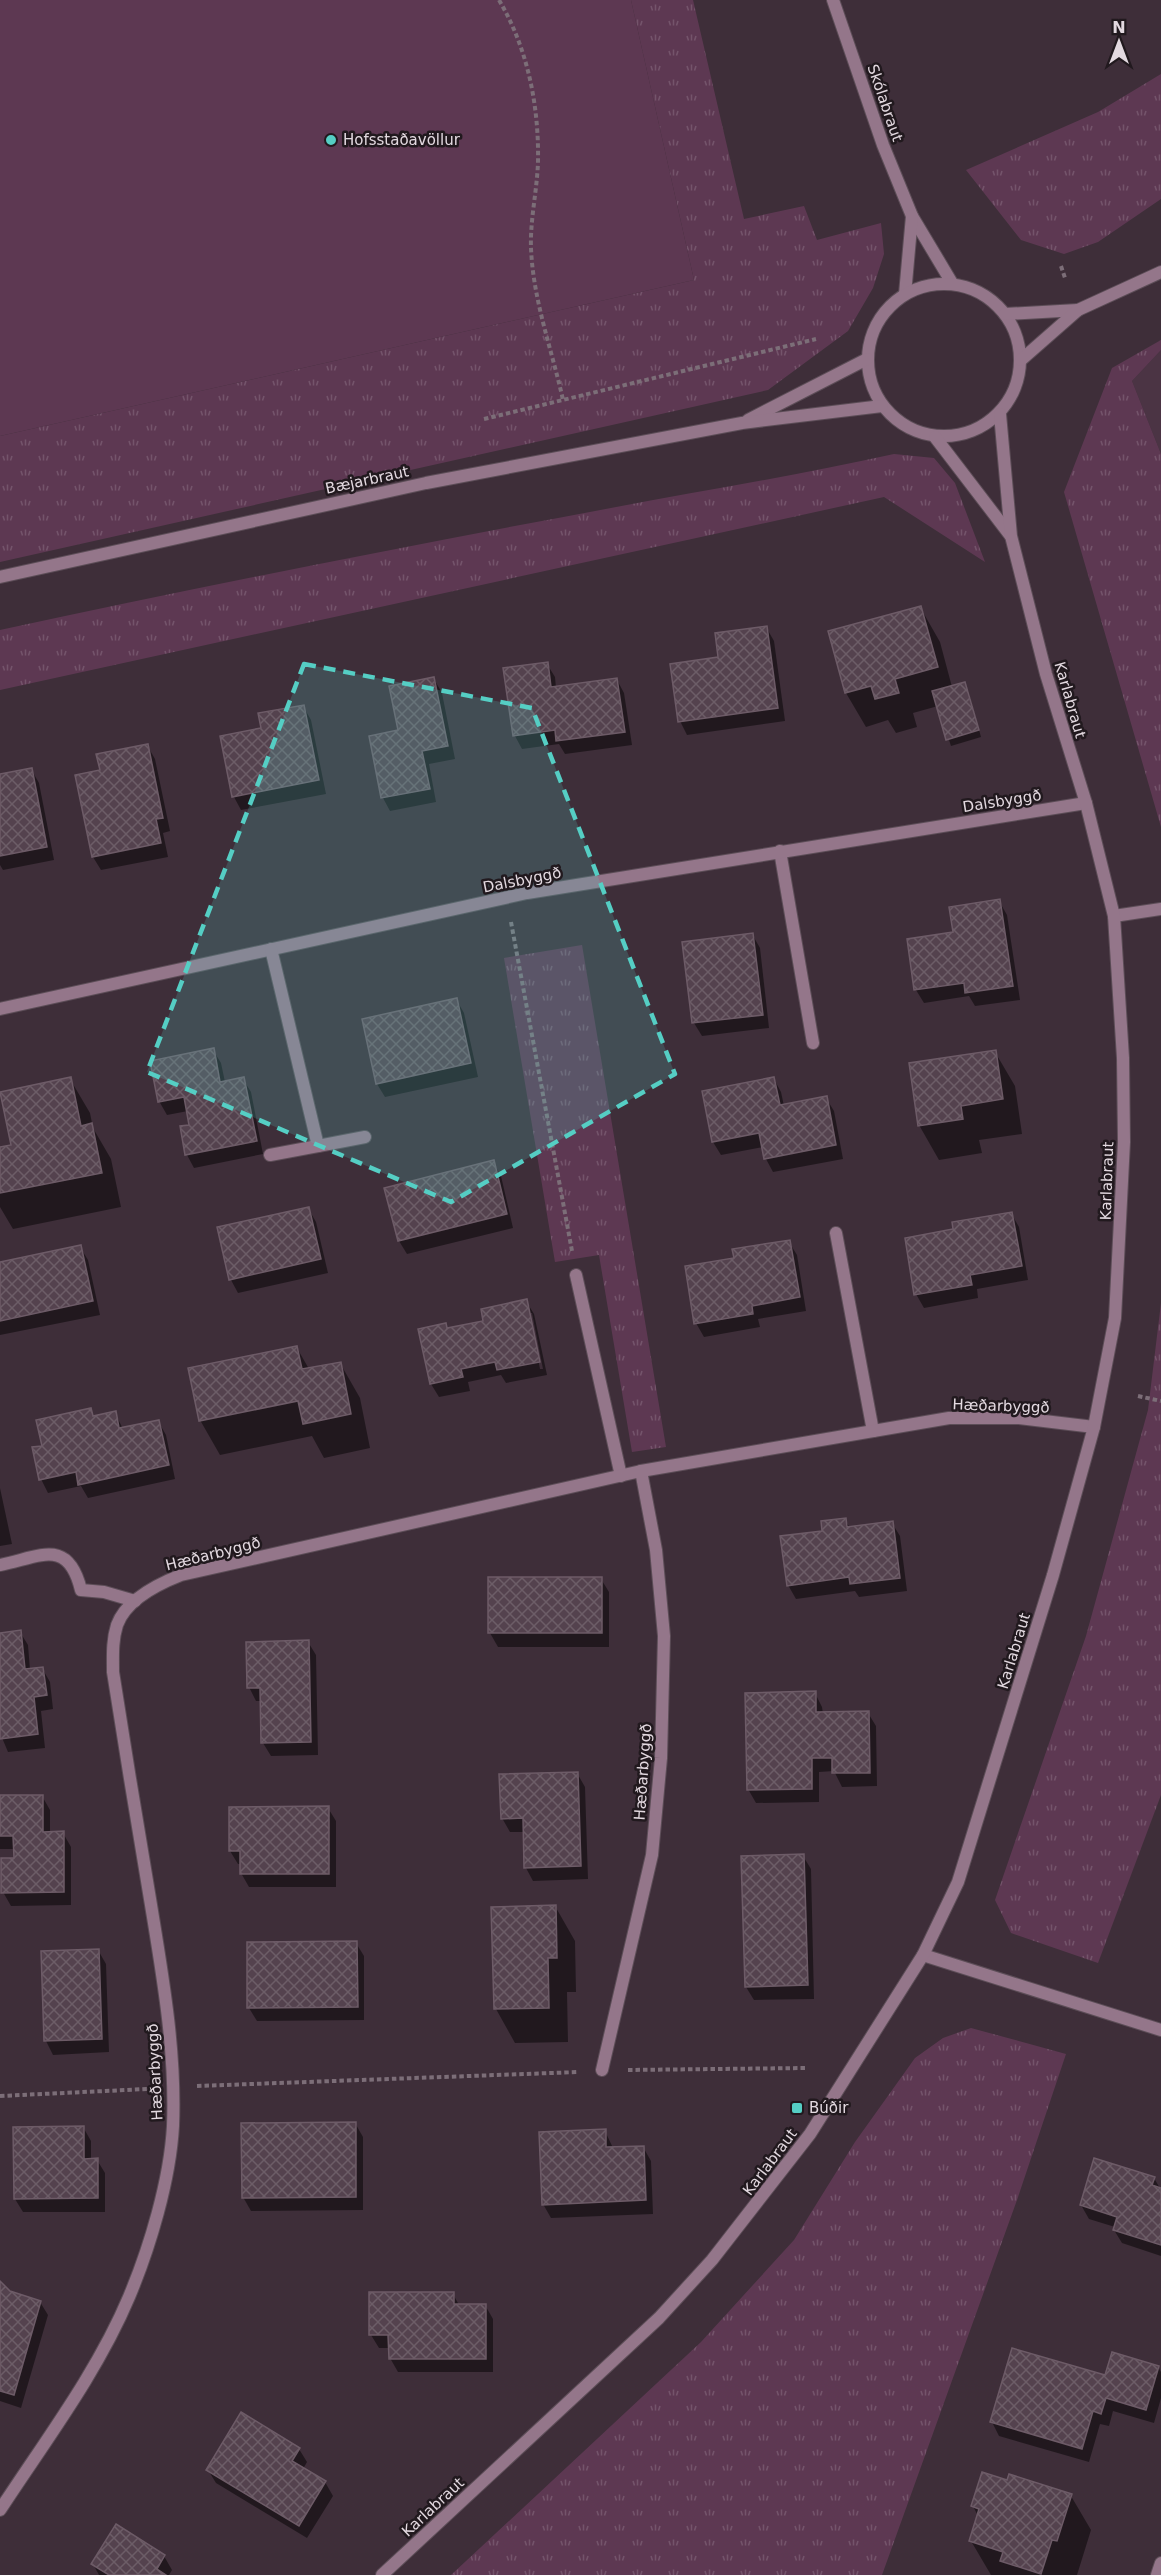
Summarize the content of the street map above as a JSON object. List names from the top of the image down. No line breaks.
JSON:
{"streets":{"street":["Skólabraut","Bæjarbraut","Karlabraut","Dalsbyggð","Hæðarbyggð"]},"crossings":[["Skólabraut","Bæjarbraut"],["Skólabraut","Karlabraut"],["Bæjarbraut","Karlabraut"],["Karlabraut","Dalsbyggð"],["Karlabraut","Hæðarbyggð"]],"places":{"other":["Hofsstaðavöllur"],"transit":["Búðir"]},"north":"top"}
